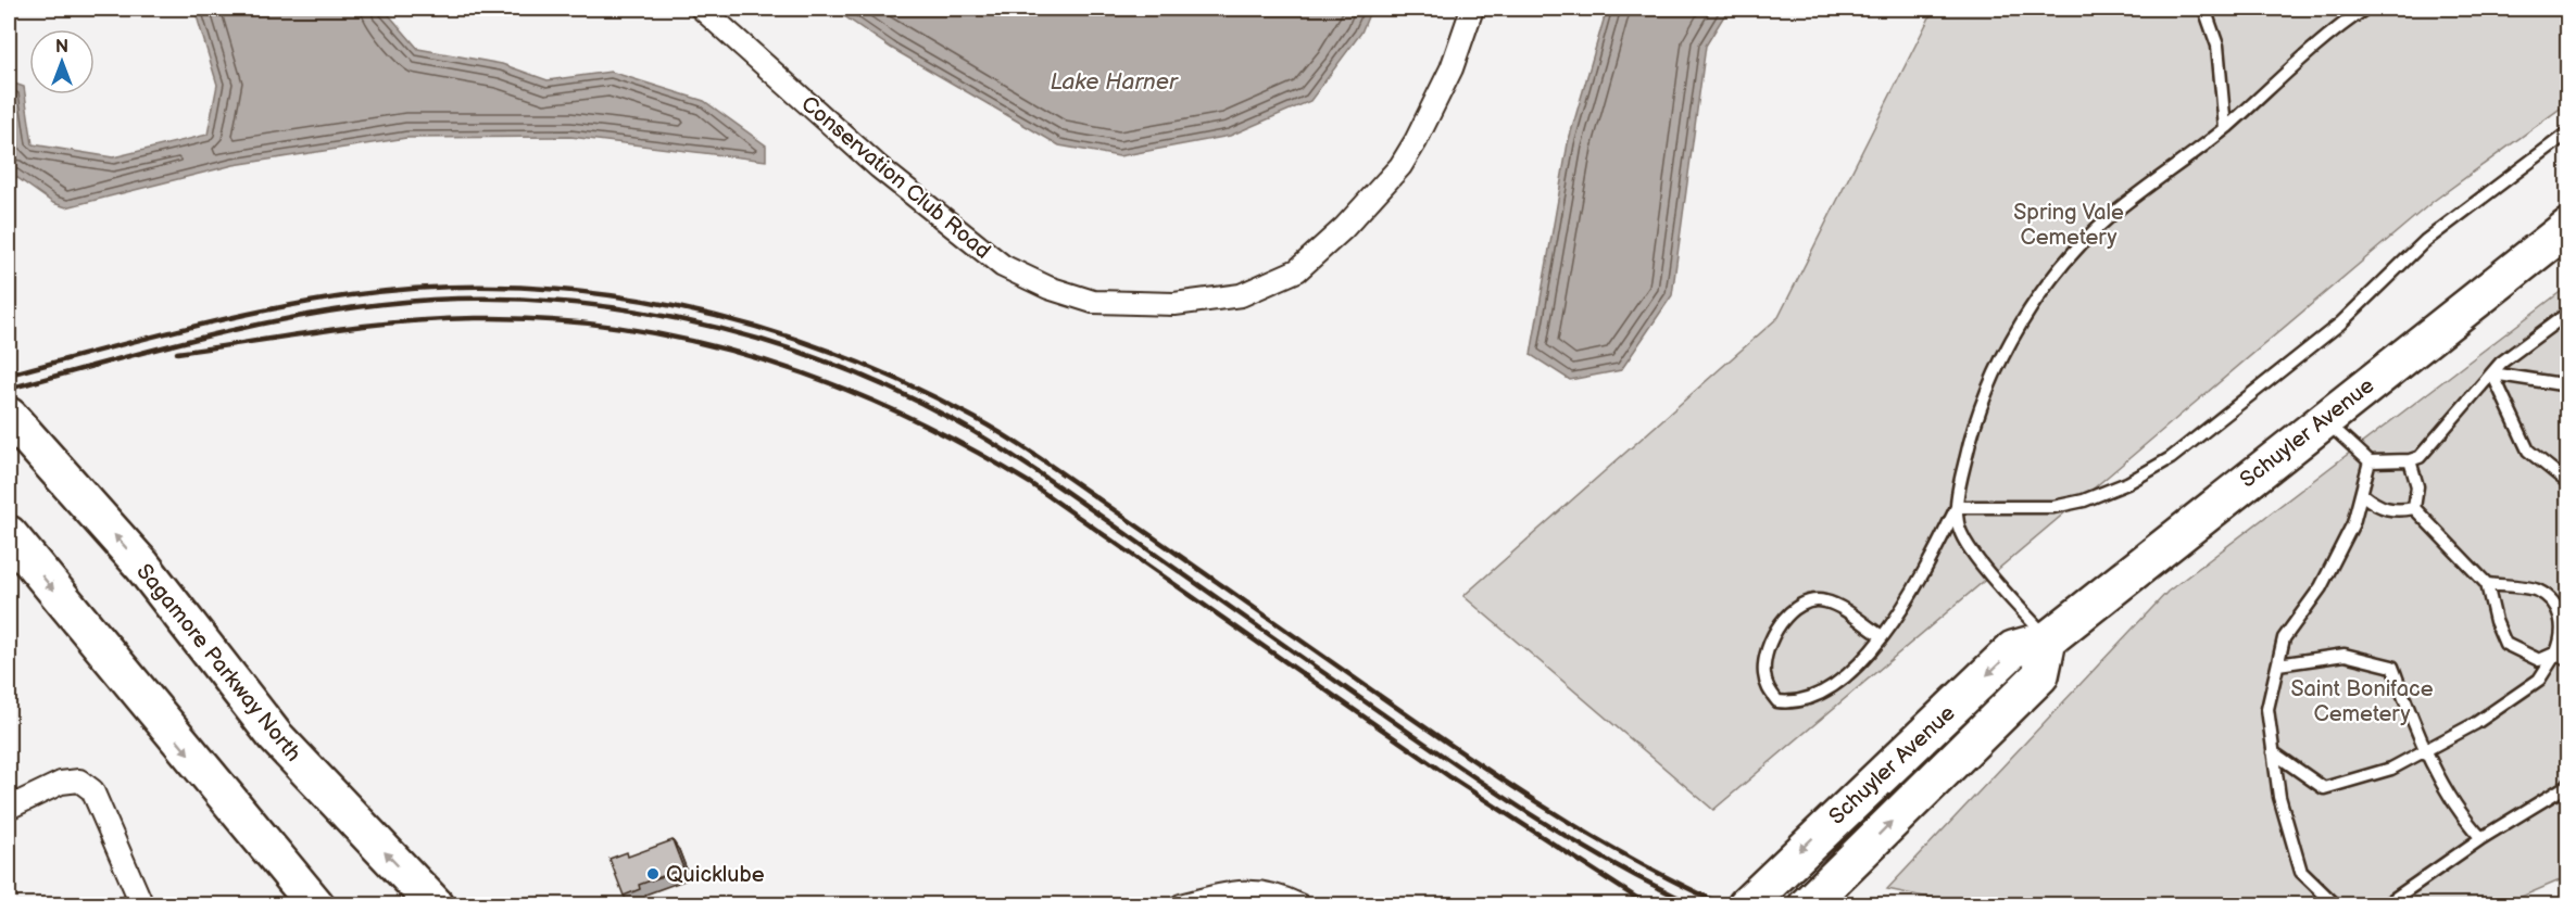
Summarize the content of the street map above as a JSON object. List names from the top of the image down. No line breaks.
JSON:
{"streets":{"highway":["Schuyler Avenue","Sagamore Parkway North"],"street":["Conservation Club Road"]},"water":["Lake Harner"],"parks":["Spring Vale Cemetery","Saint Boniface Cemetery"],"places":["Quicklube"],"north":"top"}
